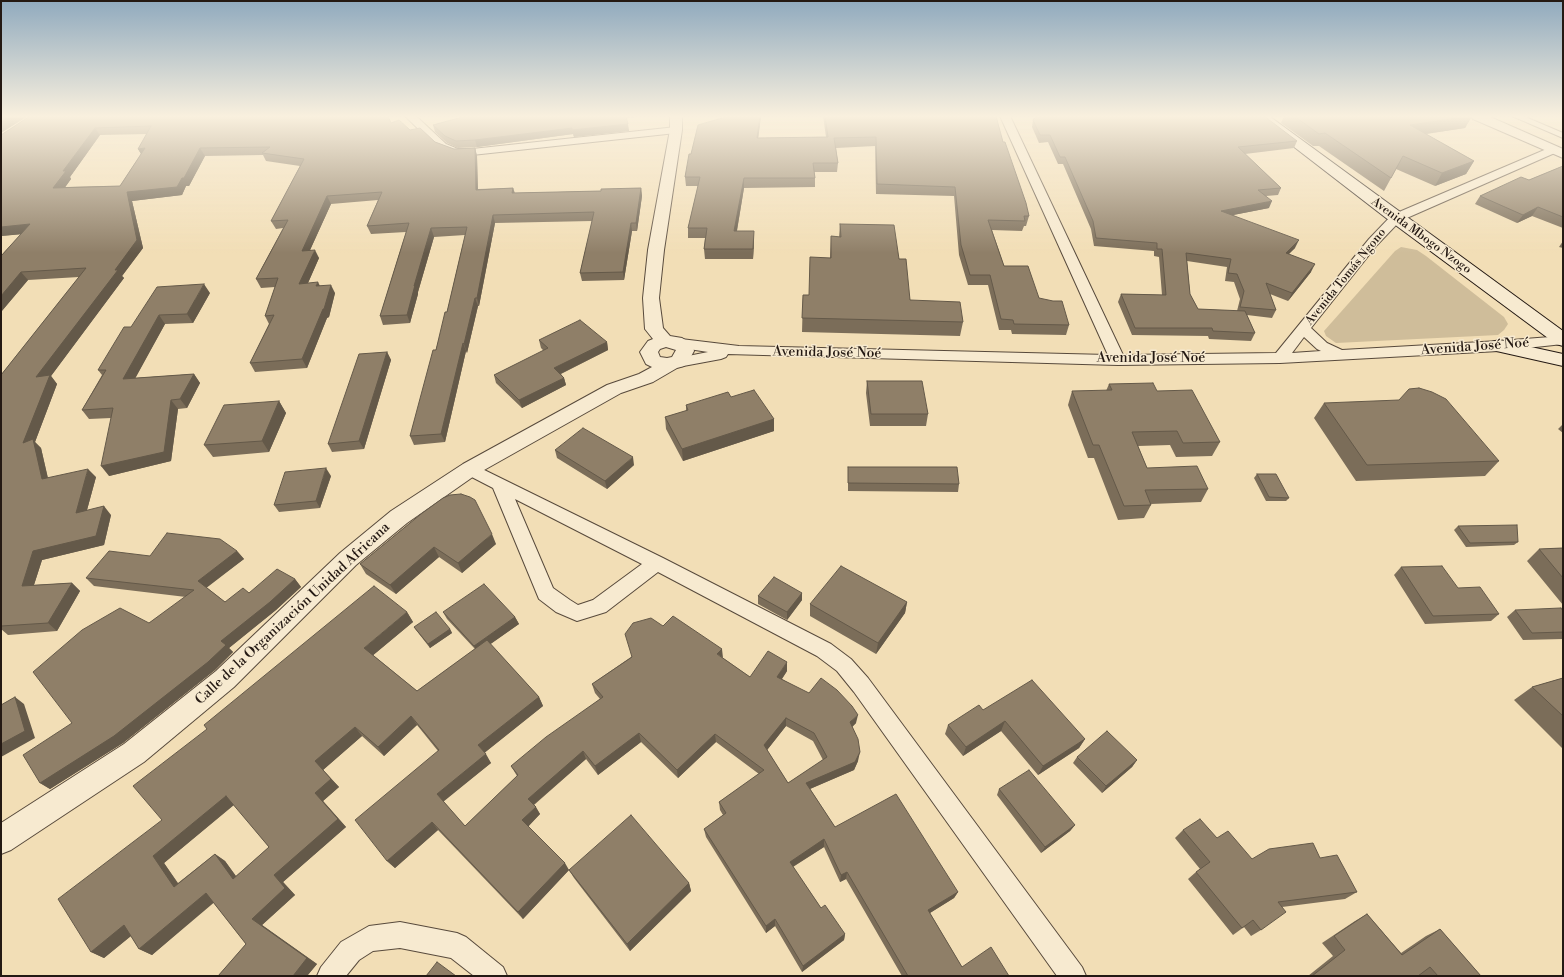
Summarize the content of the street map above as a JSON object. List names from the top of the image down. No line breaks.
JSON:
{"streets":{"main road":["Avenida Mbogo Nzogo"],"street":["Avenida Tomás Ngono","Avenida José Noé","Calle de la Organización Unidad Africana"]},"crossings":[["Avenida Mbogo Nzogo","Avenida Tomás Ngono"],["Avenida Mbogo Nzogo","Avenida José Noé"],["Avenida Tomás Ngono","Avenida José Noé"],["Avenida José Noé","Calle de la Organización Unidad Africana"]]}
